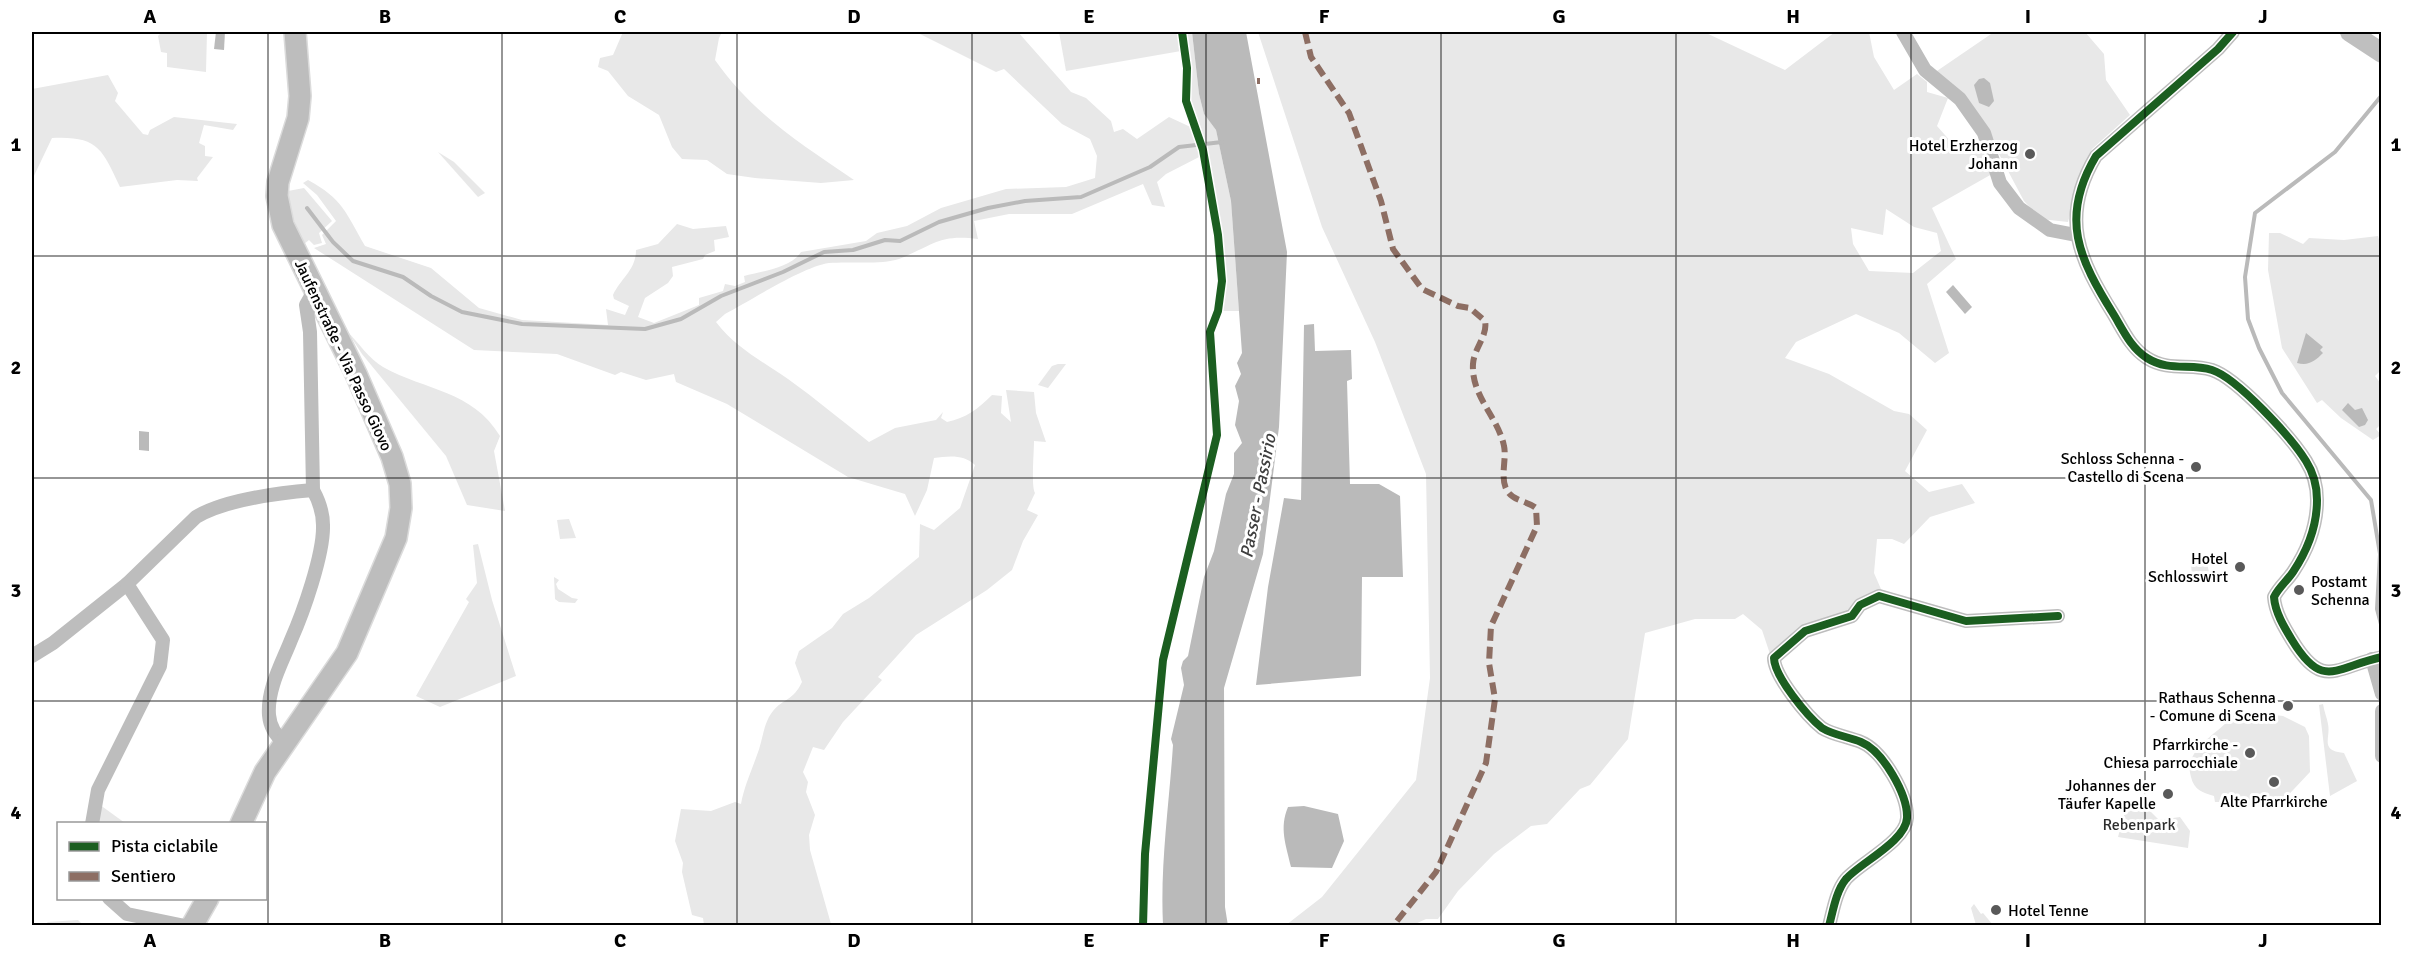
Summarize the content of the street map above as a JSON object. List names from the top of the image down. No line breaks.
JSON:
{"streets":{"main road":["Jaufenstraße - Via Passo Giovo"]},"water":["Passer - Passirio"],"parks":["Rebenpark"],"places":["Hotel Erzherzog Johann","Schloss Schenna - Castello di Scena","Hotel Schlosswirt","Postamt Schenna","Rathaus Schenna - Comune di Scena","Pfarrkirche - Chiesa parrocchiale","Alte Pfarrkirche","Johannes der Täufer Kapelle","Hotel Tenne"],"legend":["Pista ciclabile","Sentiero"],"grid":{"columns":["A","B","C","D","E","F","G","H","I","J"],"rows":["1","2","3","4"]}}
